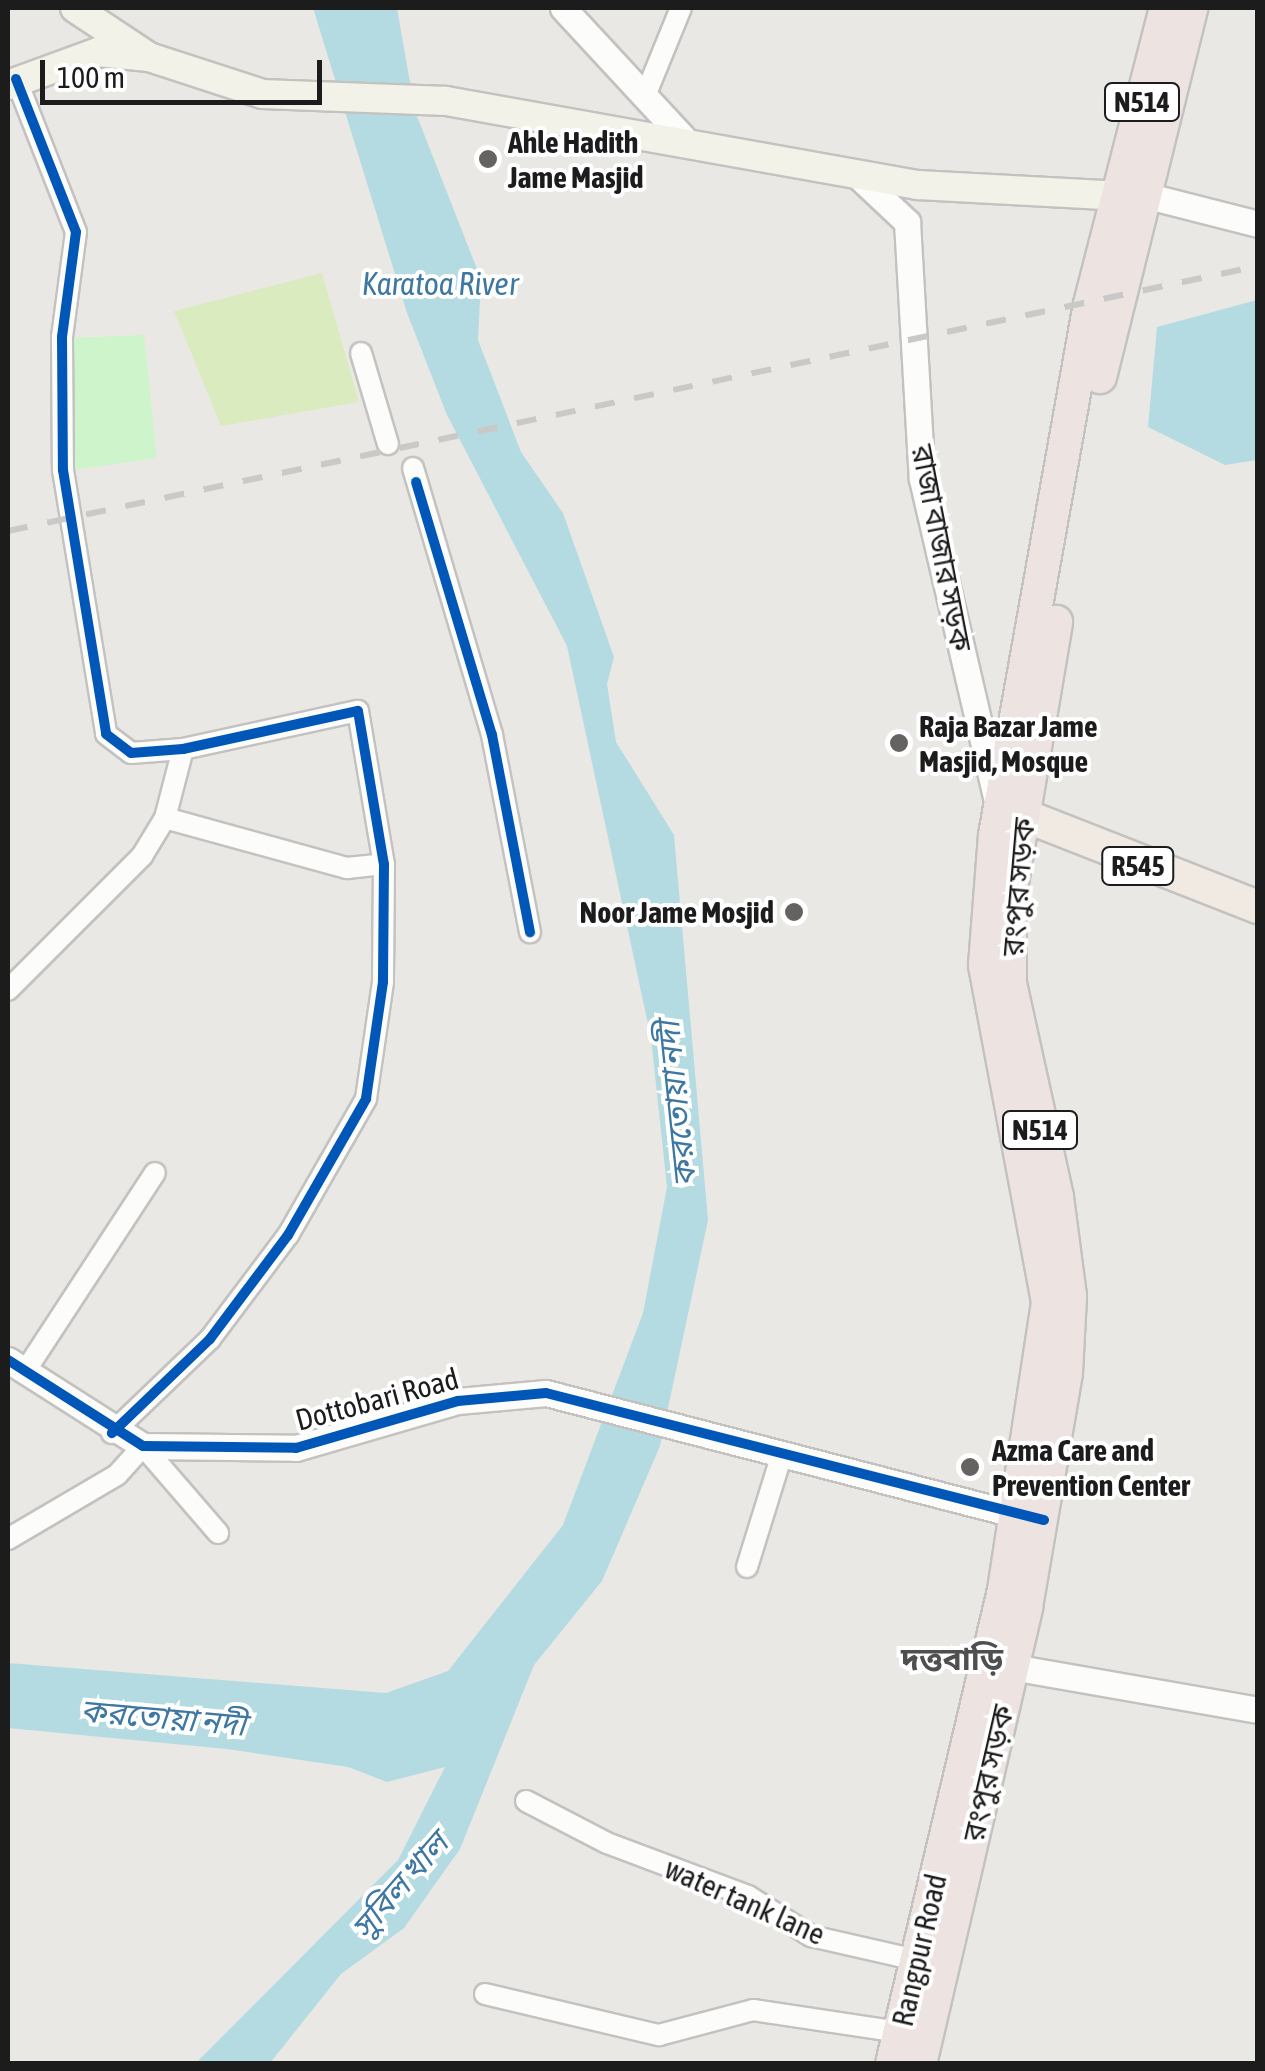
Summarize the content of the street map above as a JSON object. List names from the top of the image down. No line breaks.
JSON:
{"streets":{"highway":["N514","রংপুর সড়ক","Rangpur Road"],"main road":["R545"],"street":["রাজা বাজার সড়ক","Dottobari Road","water tank lane"]},"crossings":[["রাজা বাজার সড়ক","R545"],["রাজা বাজার সড়ক","রংপুর সড়ক"],["R545","রংপুর সড়ক"],["রংপুর সড়ক","Rangpur Road"],["water tank lane","Rangpur Road"]],"districts":["দত্তবাড়ি"],"water":["Karatoa River","করতোয়া নদী","সুবিল খাল"],"places":["Ahle Hadith Jame Masjid","Raja Bazar Jame Masjid, Mosque","Noor Jame Mosjid","Azma Care and Prevention Center"],"scale_bar":"100 m"}
